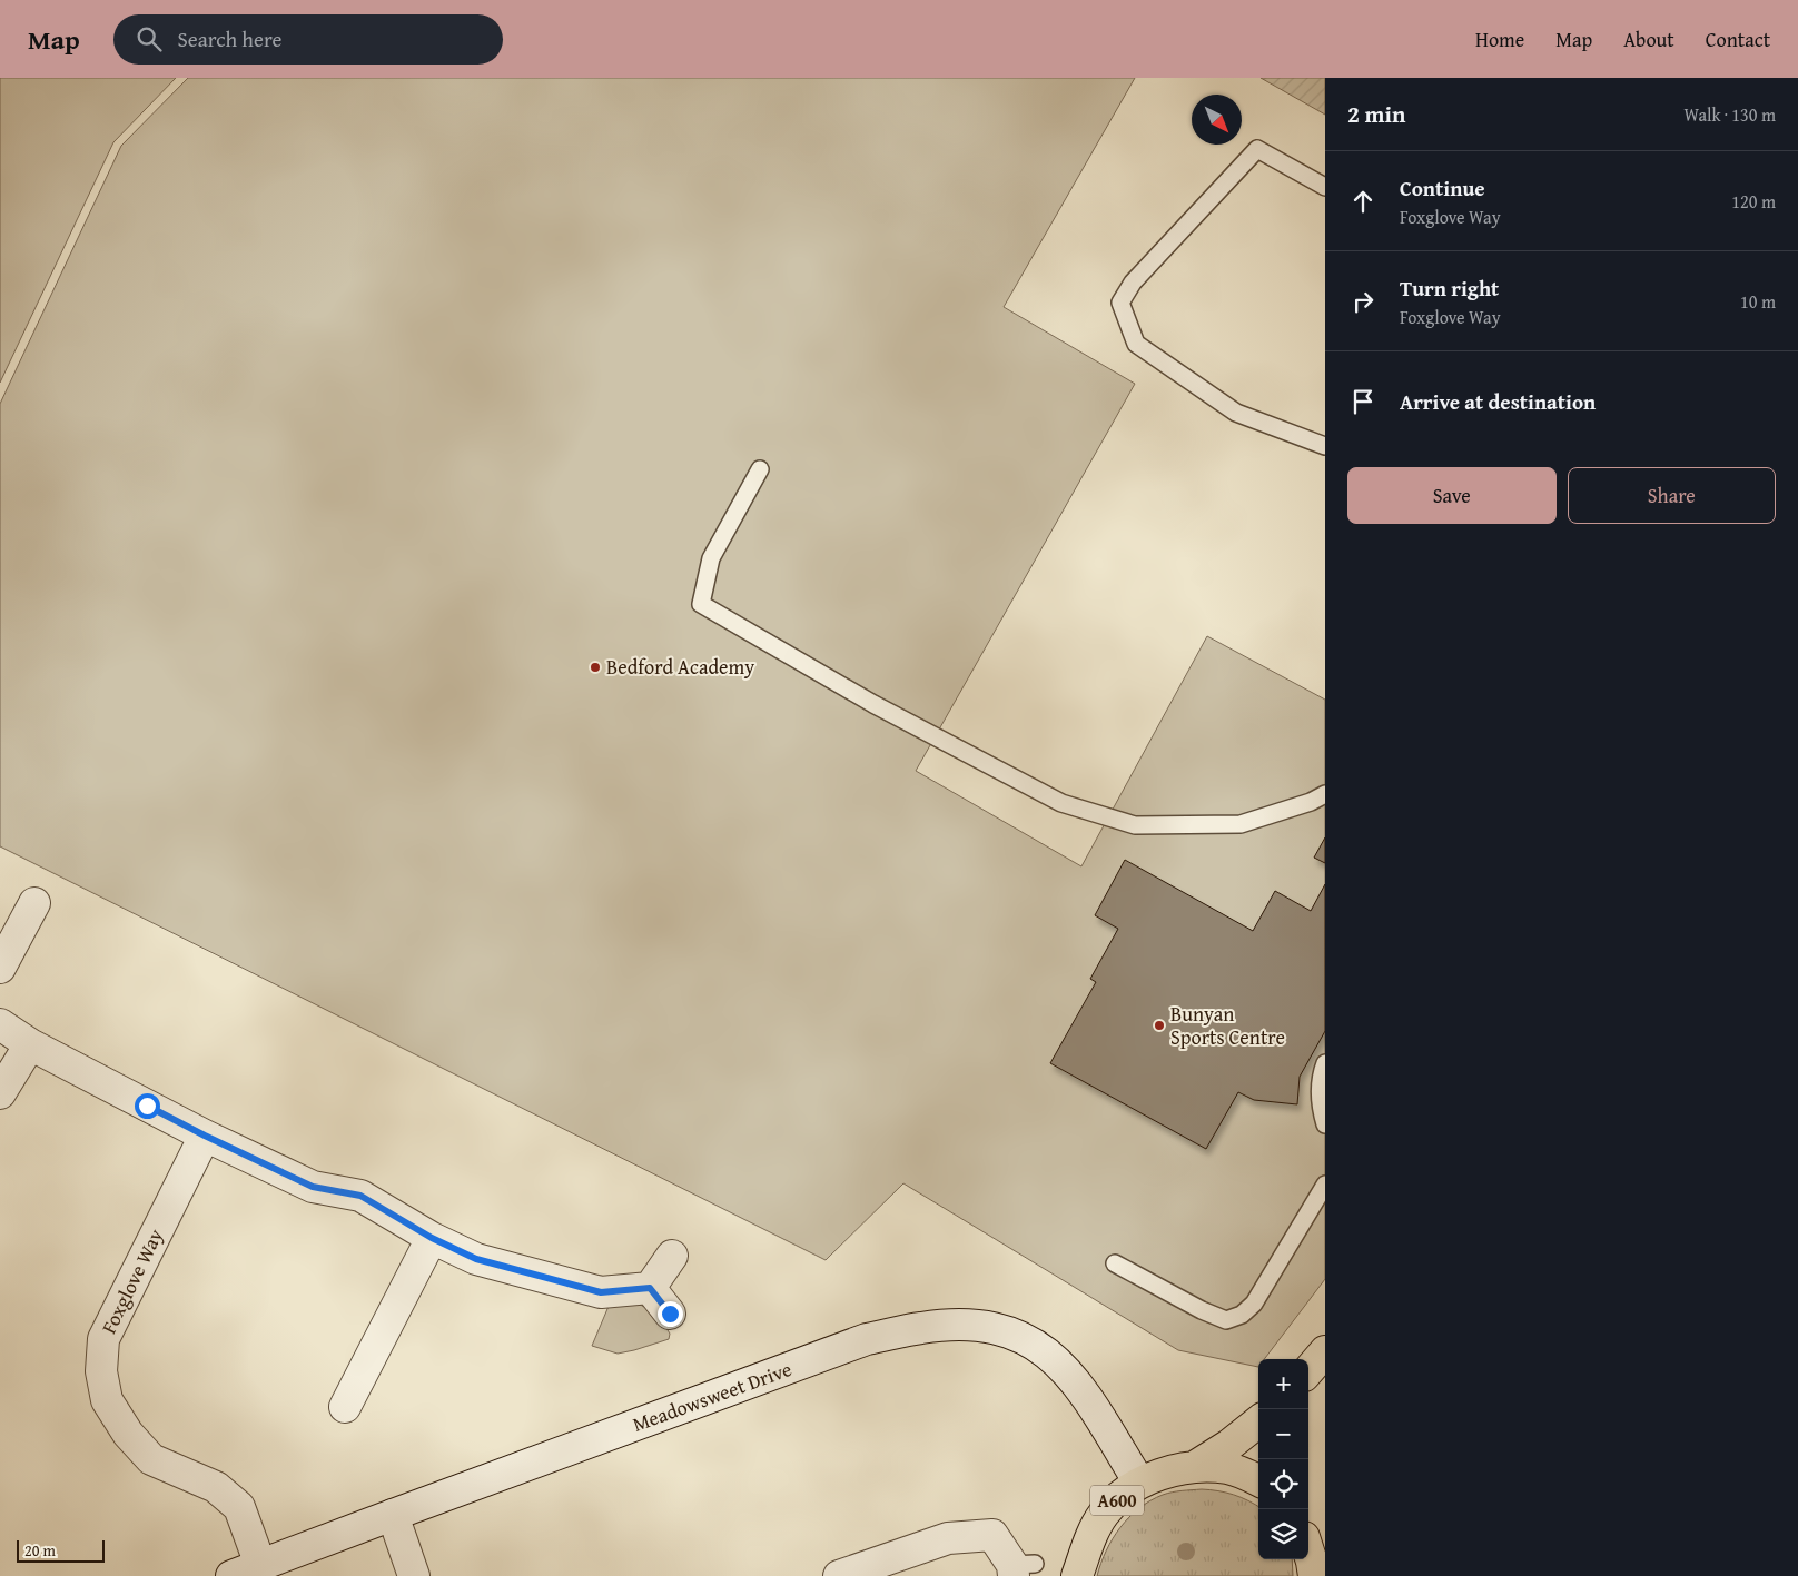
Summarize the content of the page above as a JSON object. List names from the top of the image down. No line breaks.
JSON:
{"streets":{"main road":["A600"],"street":["Foxglove Way","Meadowsweet Drive"]},"crossings":[["Foxglove Way","Meadowsweet Drive"],["Meadowsweet Drive","A600"]],"places":["Bedford Academy","Bunyan Sports Centre"],"scale_bar":"20 m","north":"bottom right","page":{"header":"Map","search":"Search here","nav":["Home","Map","About","Contact"],"heading":["2 min","Walk · 130 m"],"list":[["Continue","Foxglove Way","120 m"],["Turn right","Foxglove Way","10 m"],"Arrive at destination"],"buttons":["Save","Share"],"map_buttons":["+","−"],"scale":"20 m"}}
